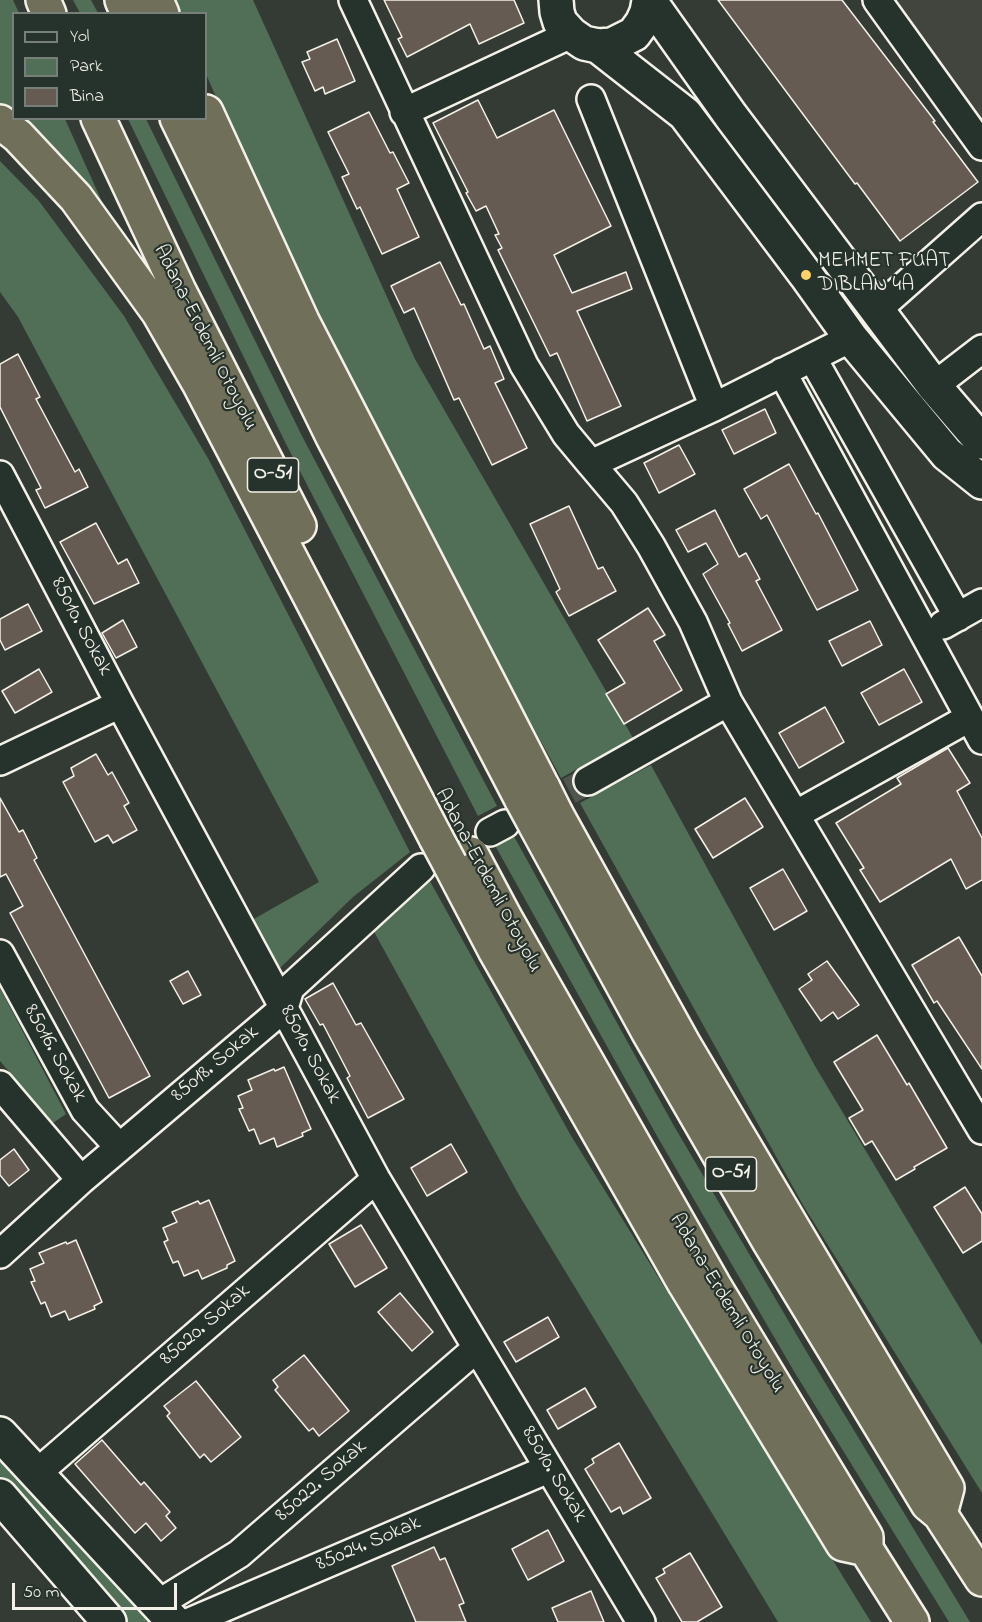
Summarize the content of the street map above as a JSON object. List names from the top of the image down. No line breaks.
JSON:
{"streets":{"highway":["Adana-Erdemli Otoyolu","O-51"],"street":["85010. Sokak","85016. Sokak","85018. Sokak","85020. Sokak","85022. Sokak","85024. Sokak"]},"crossings":[["Adana-Erdemli Otoyolu","85018. Sokak"],["85010. Sokak","85018. Sokak"],["85010. Sokak","85020. Sokak"],["85010. Sokak","85022. Sokak"],["85010. Sokak","85024. Sokak"],["85016. Sokak","85018. Sokak"]],"places":["MEHMET FUAT DIBLAN 4A"],"legend":["Yol","Park","Bina"],"scale_bar":"50 m"}
